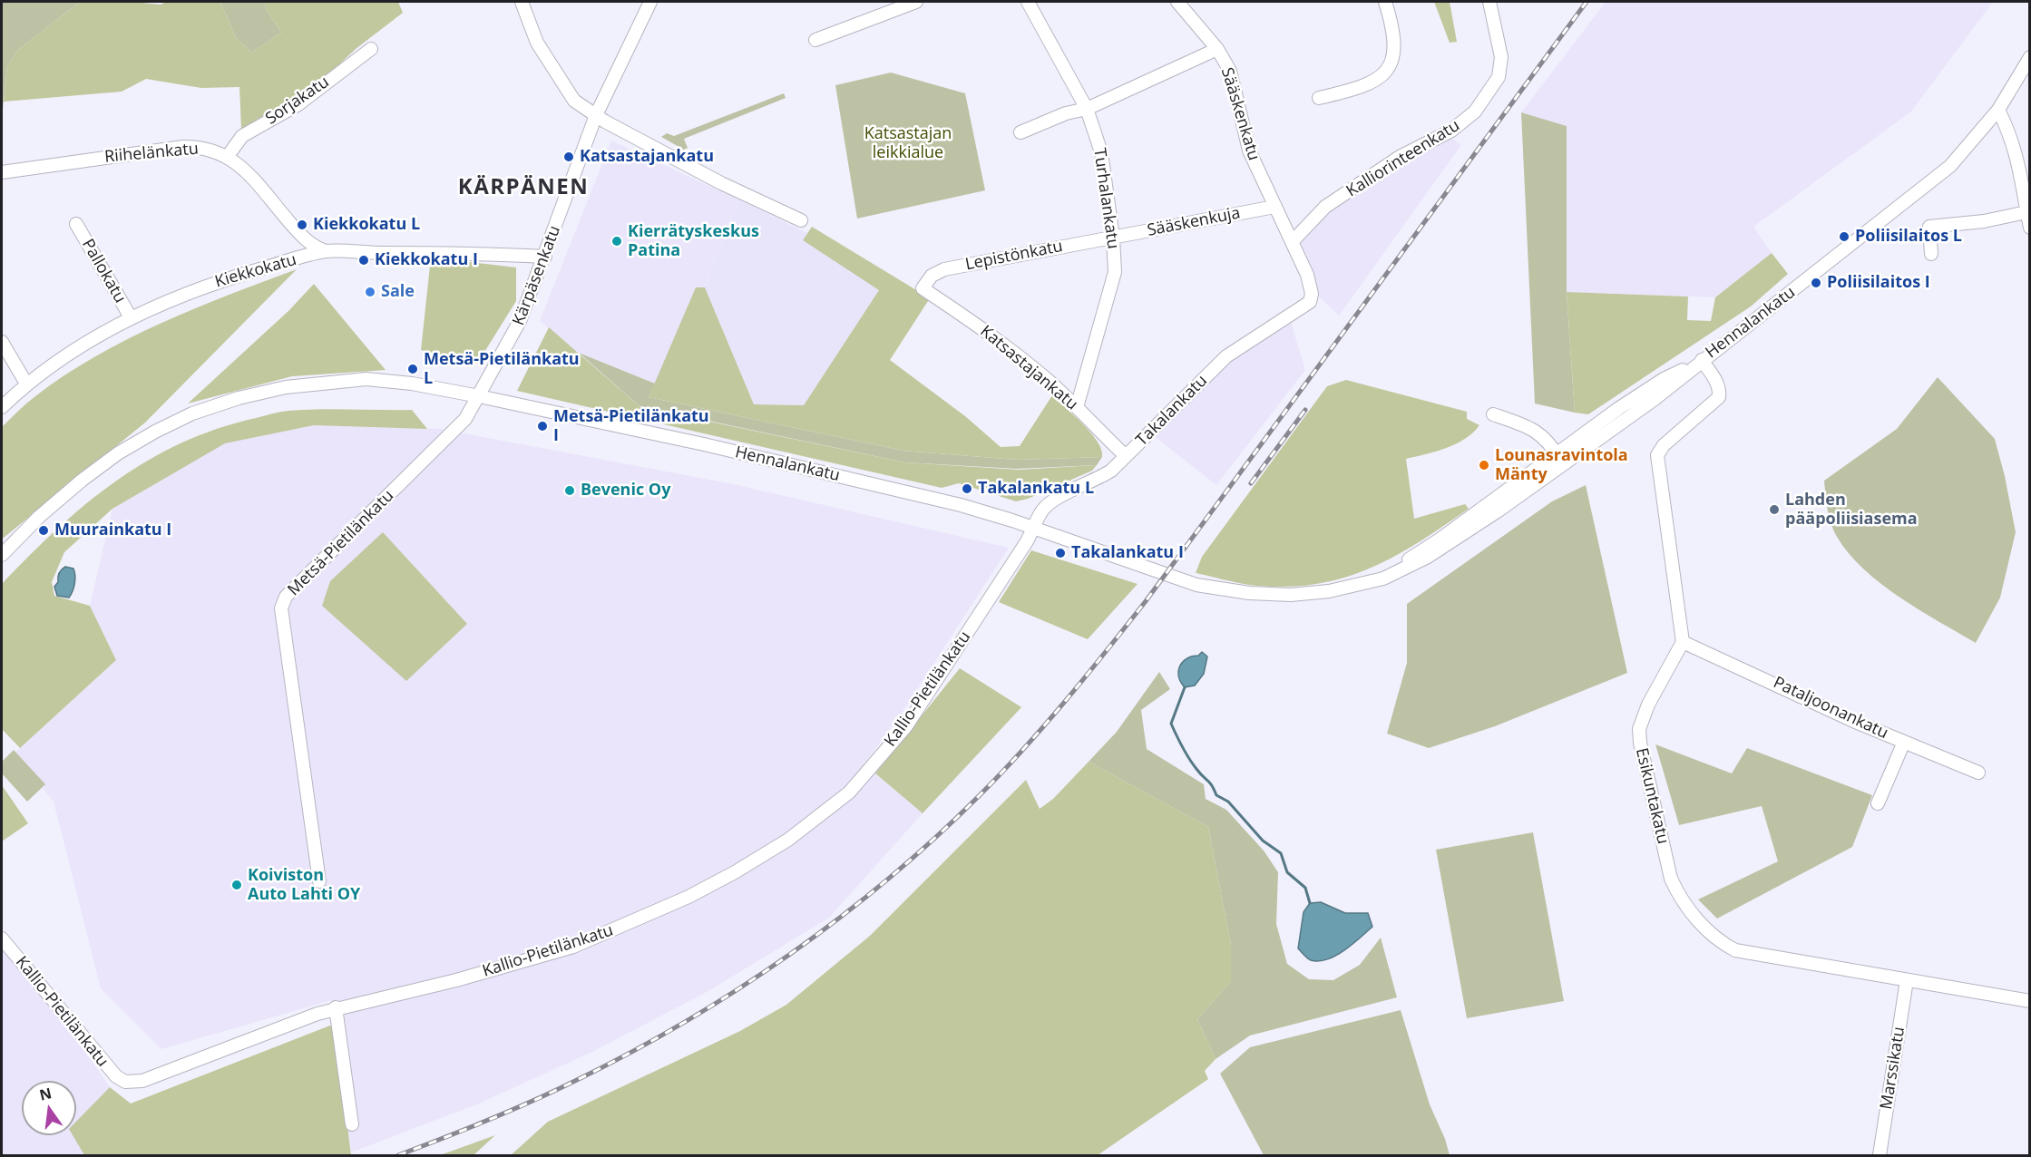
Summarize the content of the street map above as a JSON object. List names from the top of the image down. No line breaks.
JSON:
{"streets":{"street":["Sorjakatu","Sääskenkatu","Riihelänkatu","Kalliorinteenkatu","Turhalankatu","Sääskenkuja","Lepistönkatu","Pallokatu","Kiekkokatu","Kärpäsenkatu","Hennalankatu","Katsastajankatu","Takalankatu","Metsä-Pietilänkatu","Kallio-Pietilänkatu","Pataljoonankatu","Esikuntakatu","Marssikatu"]},"crossings":[["Sorjakatu","Riihelänkatu"],["Sääskenkatu","Kalliorinteenkatu"],["Sääskenkatu","Sääskenkuja"],["Sääskenkatu","Takalankatu"],["Riihelänkatu","Kiekkokatu"],["Turhalankatu","Sääskenkuja"],["Turhalankatu","Lepistönkatu"],["Turhalankatu","Katsastajankatu"],["Sääskenkuja","Lepistönkatu"],["Lepistönkatu","Katsastajankatu"],["Pallokatu","Kiekkokatu"],["Kiekkokatu","Kärpäsenkatu"],["Kärpäsenkatu","Hennalankatu"],["Kärpäsenkatu","Metsä-Pietilänkatu"],["Hennalankatu","Takalankatu"],["Hennalankatu","Metsä-Pietilänkatu"],["Hennalankatu","Kallio-Pietilänkatu"],["Katsastajankatu","Takalankatu"],["Takalankatu","Kallio-Pietilänkatu"],["Pataljoonankatu","Esikuntakatu"],["Esikuntakatu","Marssikatu"]],"districts":["KÄRPÄNEN"],"parks":["Katsastajan leikkialue"],"places":["Katsastajankatu","Kiekkokatu L","Poliisilaitos L","Kierrätyskeskus Patina","Kiekkokatu I","Poliisilaitos I","Sale","Metsä-Pietilänkatu L","Metsä-Pietilänkatu I","Lounasravintola Mänty","Takalankatu L","Bevenic Oy","Lahden pääpoliisiasema","Muurainkatu I","Takalankatu I","Koiviston Auto Lahti OY"],"north":"top"}
